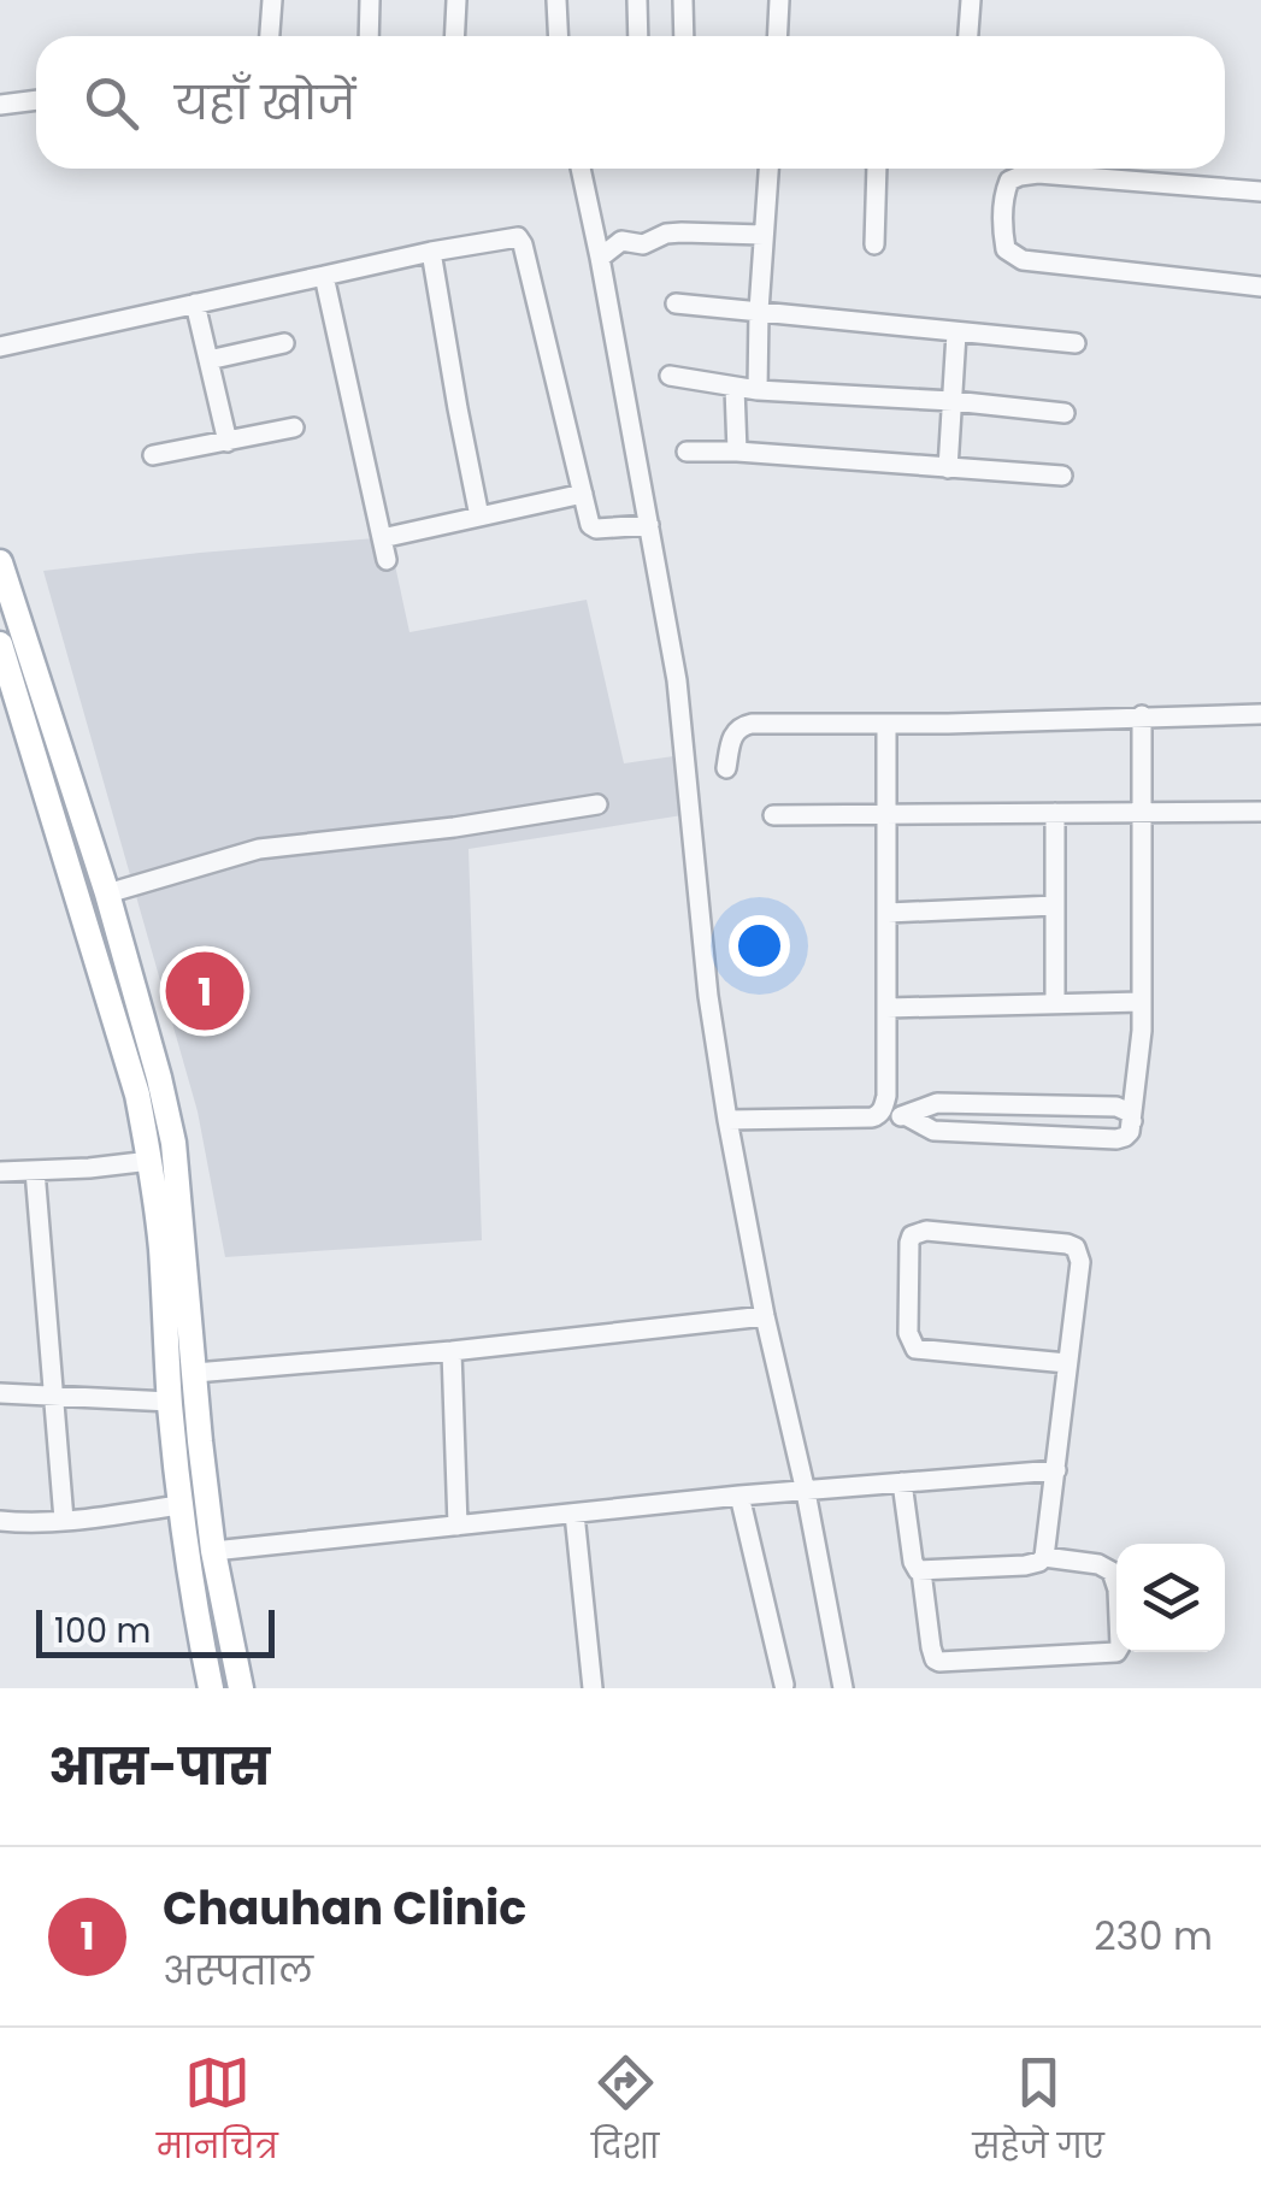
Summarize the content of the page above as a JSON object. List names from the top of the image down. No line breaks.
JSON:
{"scale_bar":"100 m","page":{"search":"यहाँ खोजें","pins":"1","scale":"100 m","heading":"आस-पास","list":[{"mark":"1","name":"Chauhan Clinic","note":"अस्पताल","value":"230 m"}],"nav":["मानचित्र","दिशा","सहेजे गए"]}}
